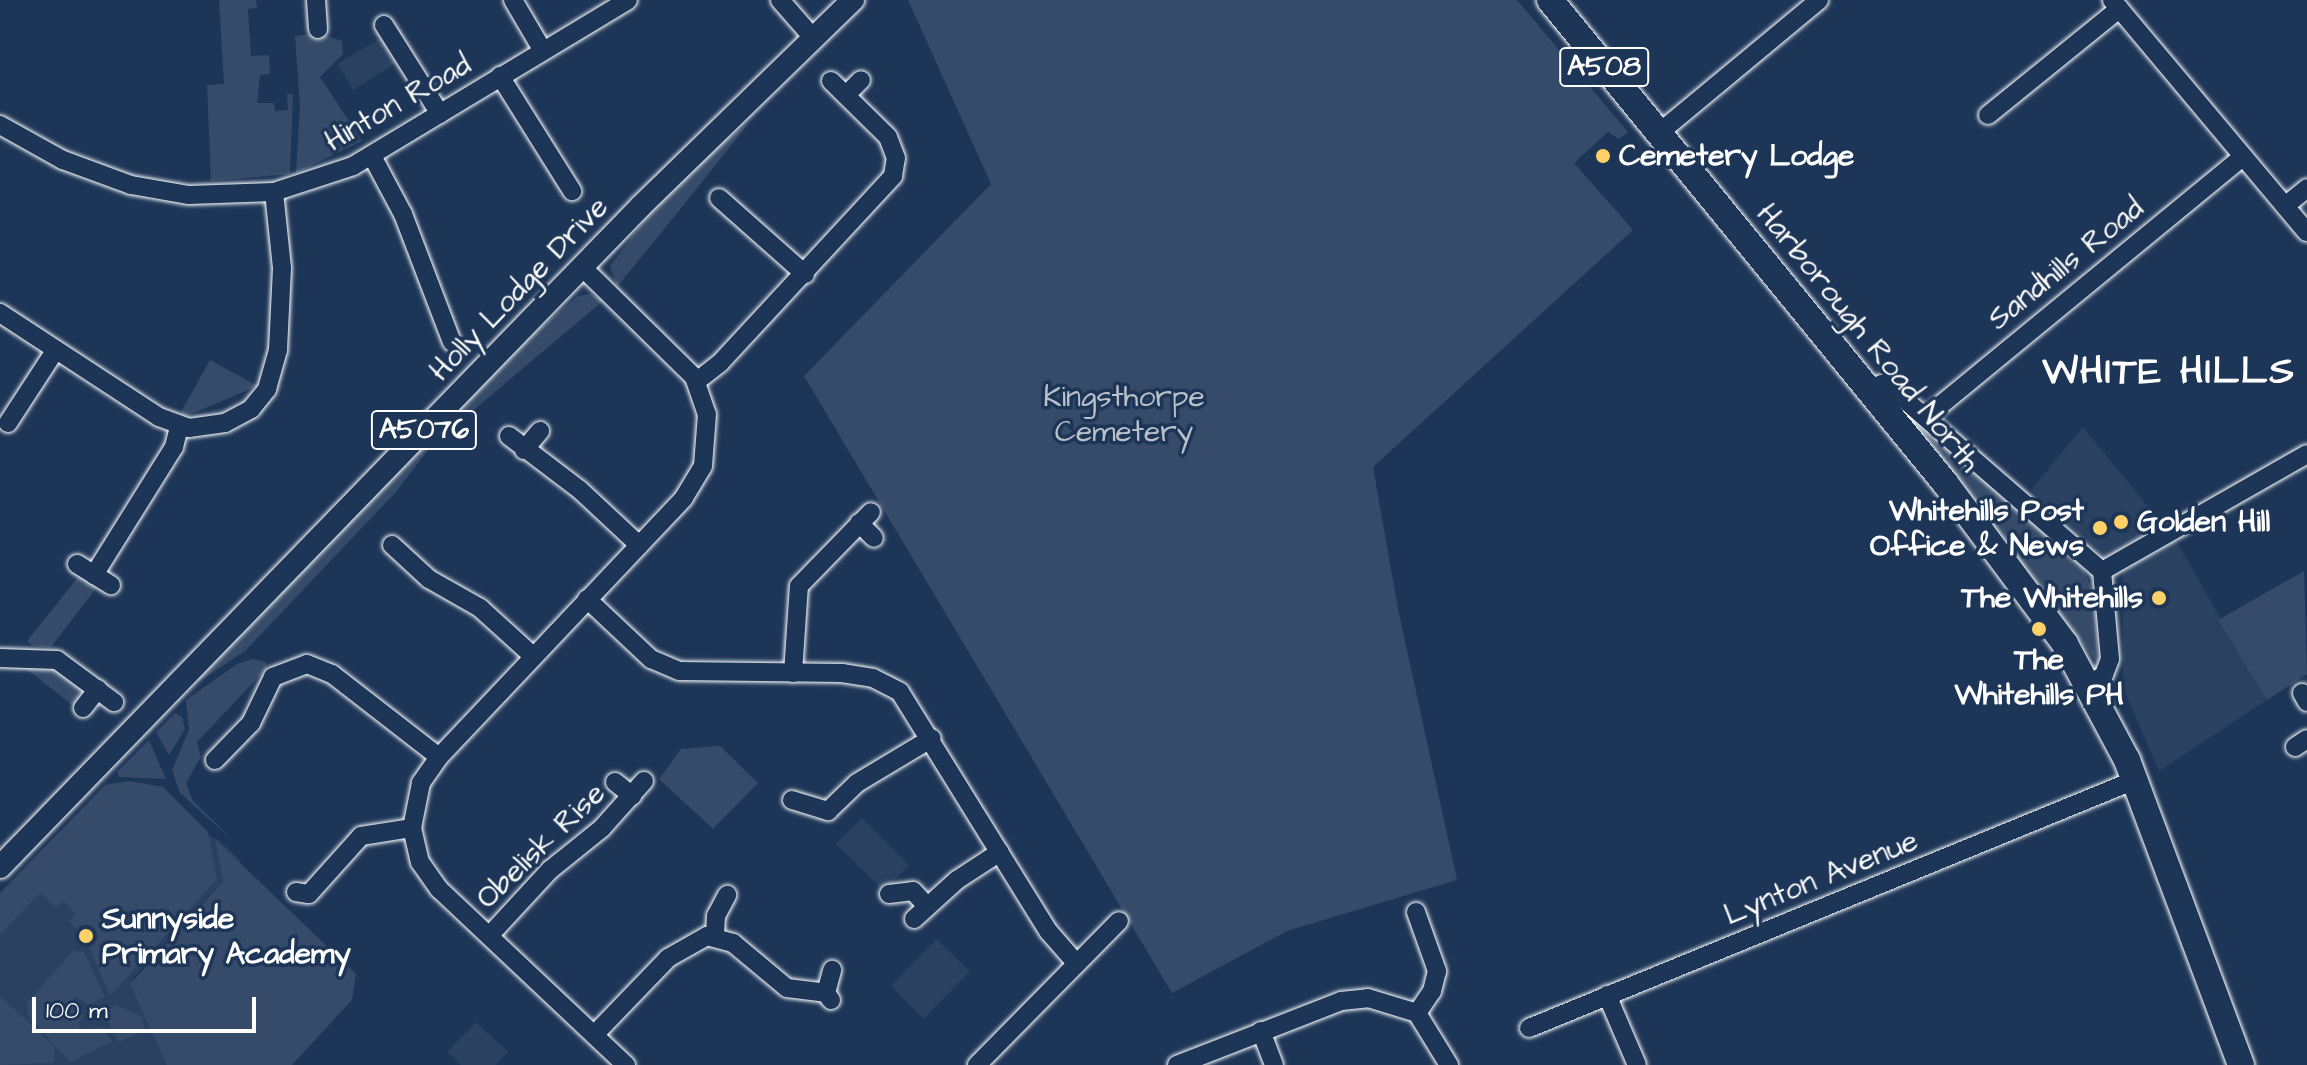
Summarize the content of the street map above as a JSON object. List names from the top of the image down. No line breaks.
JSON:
{"streets":{"highway":["A508","Harborough Road North"],"main road":["Holly Lodge Drive","A5076"],"street":["Hinton Road","Sandhills Road","Obelisk Rise","Lynton Avenue"]},"crossings":[["A508","Harborough Road North"],["Harborough Road North","Lynton Avenue"]],"districts":["WHITE HILLS"],"parks":["Kingsthorpe Cemetery"],"places":["Cemetery Lodge","Golden Hill","Whitehills Post Office & News","The Whitehills","The Whitehills PH","Sunnyside Primary Academy"],"scale_bar":"100 m"}
